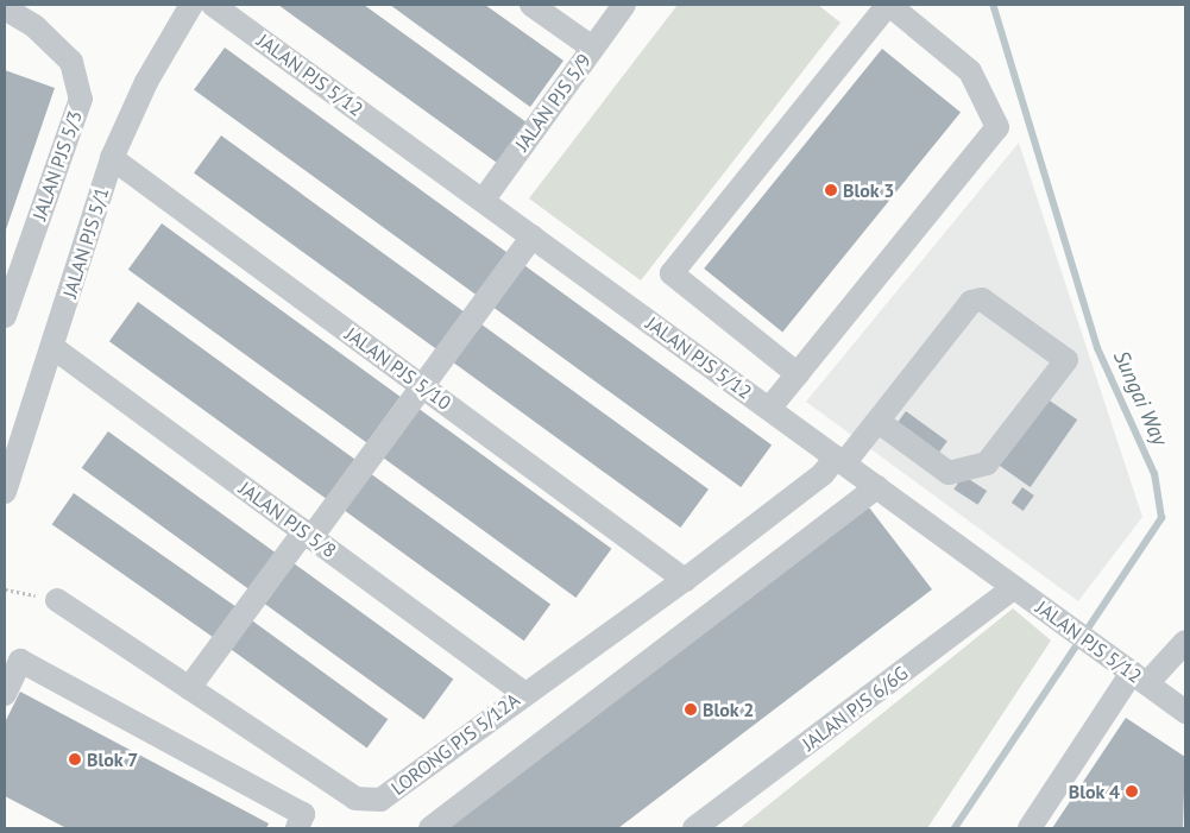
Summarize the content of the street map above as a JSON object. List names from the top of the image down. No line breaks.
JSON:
{"streets":{"street":["JALAN PJS 5/12","JALAN PJS 5/9","JALAN PJS 5/3","JALAN PJS 5/1","JALAN PJS 5/10","JALAN PJS 5/8","JALAN PJS 6/6G","LORONG PJS 5/12A"]},"crossings":[["JALAN PJS 5/12","JALAN PJS 5/9"],["JALAN PJS 5/12","JALAN PJS 6/6G"],["JALAN PJS 5/12","LORONG PJS 5/12A"],["JALAN PJS 5/1","JALAN PJS 5/10"],["JALAN PJS 5/1","JALAN PJS 5/8"],["JALAN PJS 5/10","LORONG PJS 5/12A"],["JALAN PJS 5/8","LORONG PJS 5/12A"]],"water":["Sungai Way"],"places":["Blok 3","Blok 2","Blok 7","Blok 4"]}
